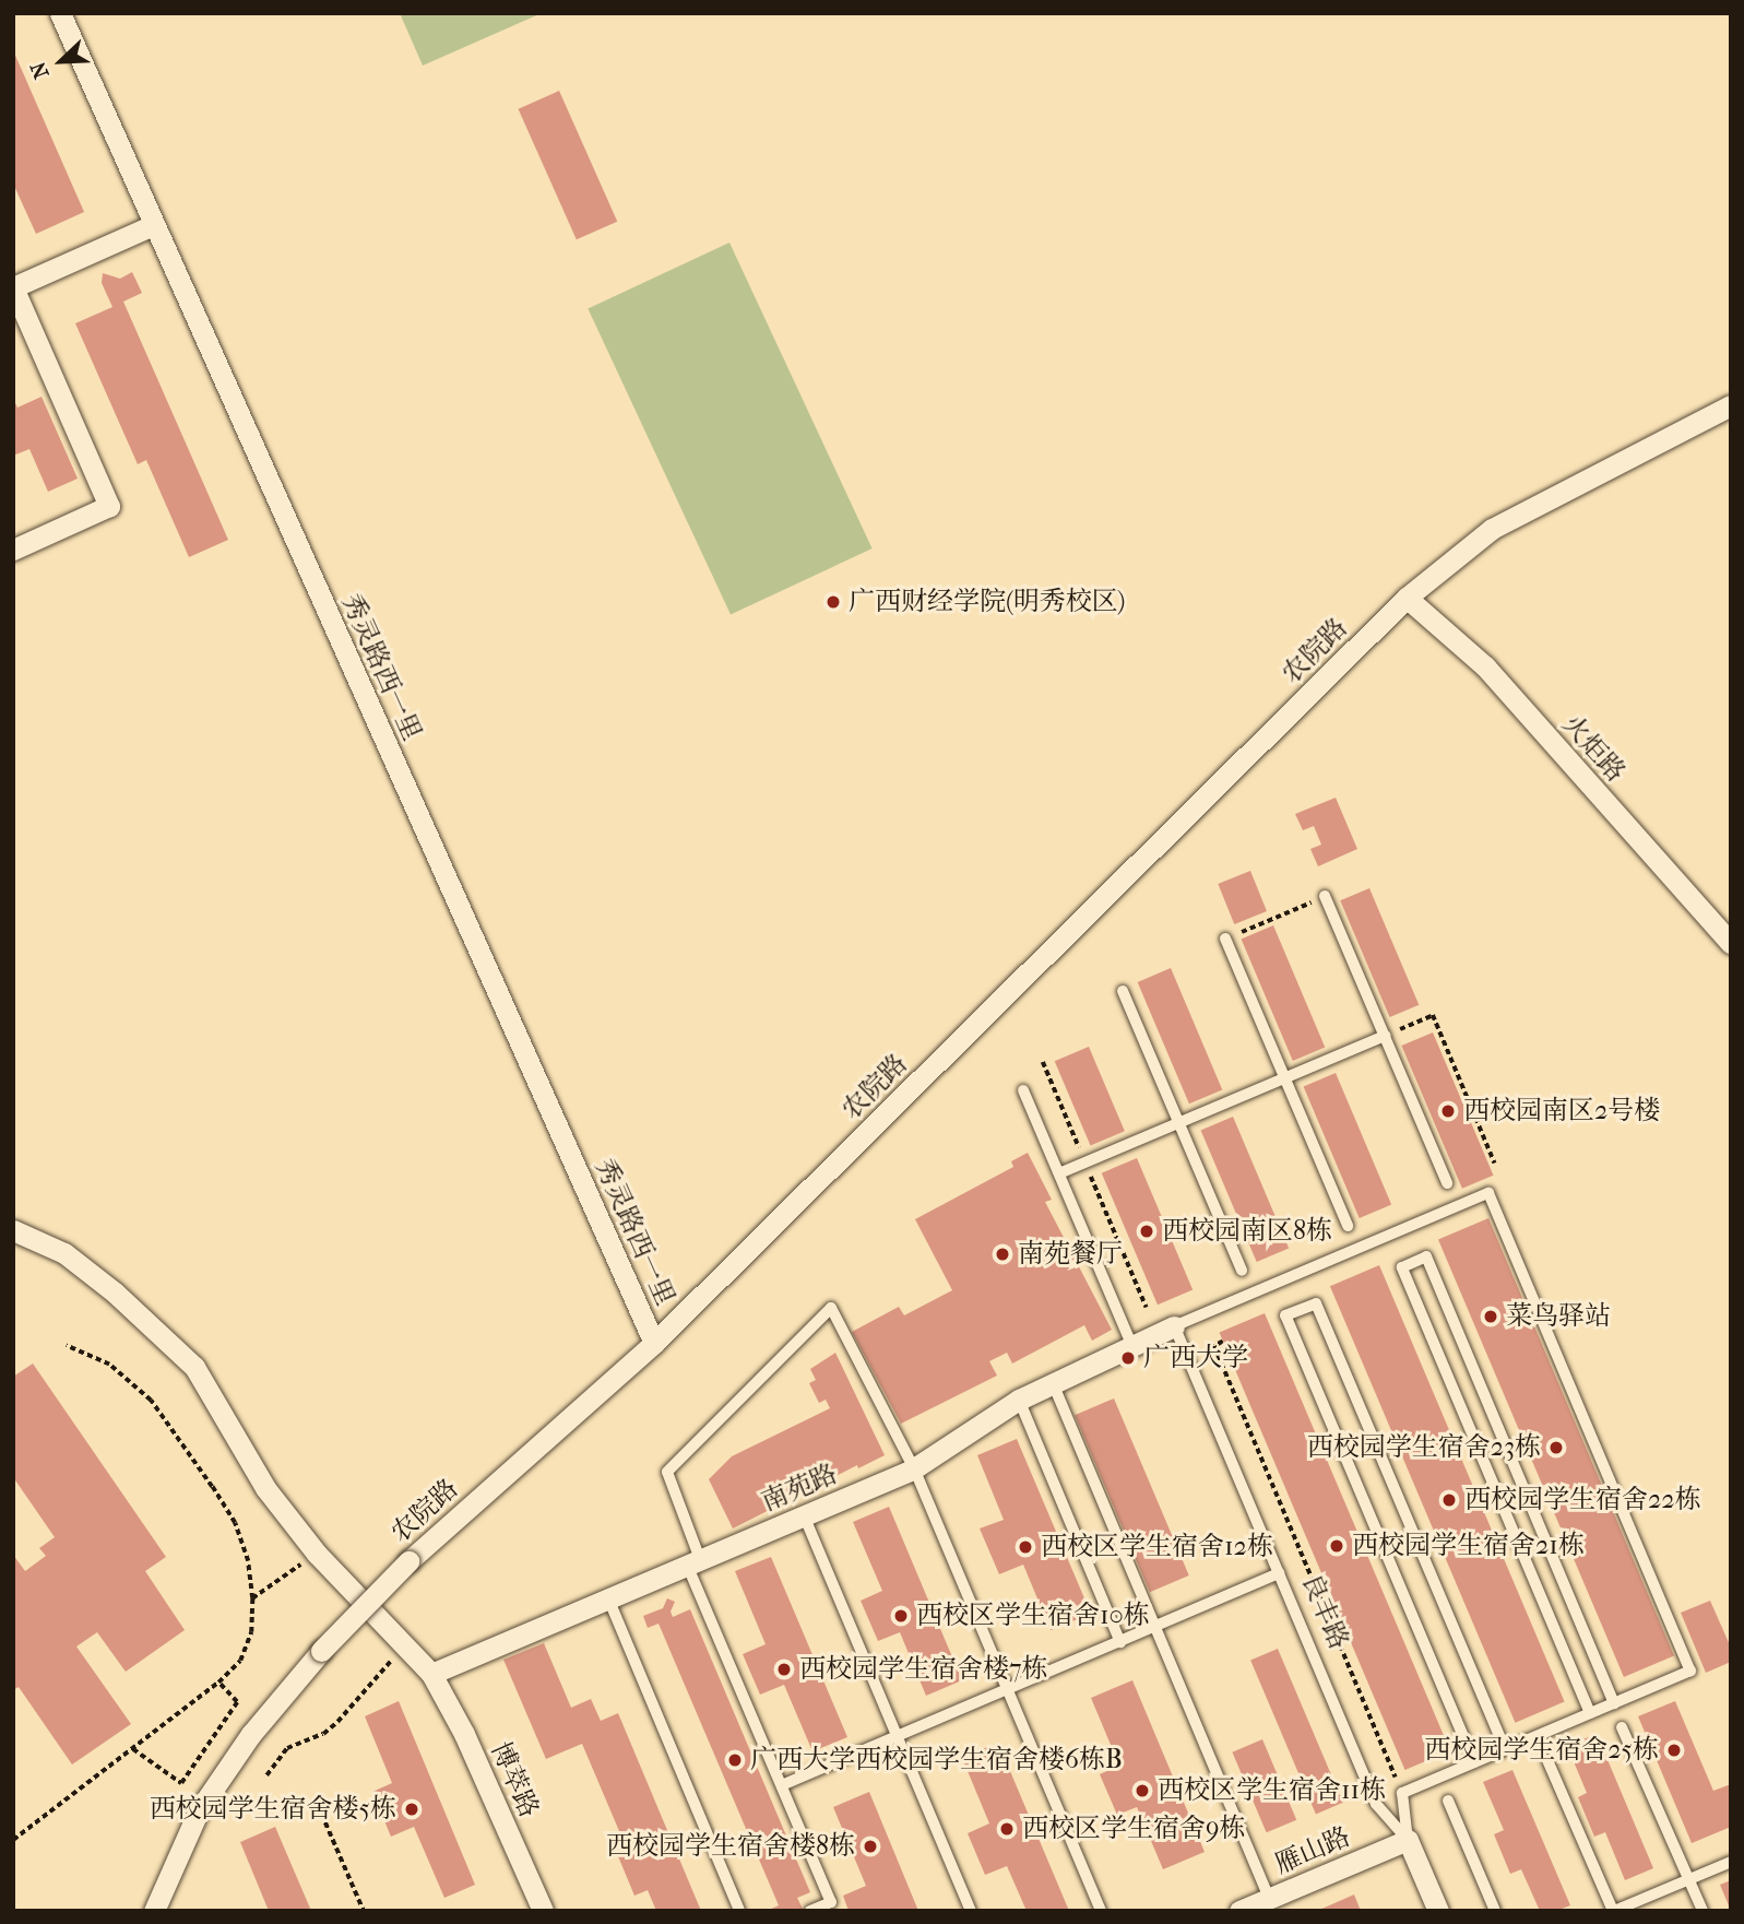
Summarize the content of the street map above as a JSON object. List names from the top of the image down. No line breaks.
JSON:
{"streets":{"street":["农院路","秀灵路西一里","火炬路","南苑路","良丰路","博萃路","雁山路"]},"crossings":[["农院路","秀灵路西一里"],["农院路","火炬路"],["南苑路","良丰路"],["南苑路","博萃路"],["良丰路","雁山路"]],"places":["广西财经学院(明秀校区)","西校园南区2号楼","西校园南区8栋","南苑餐厅","菜鸟驿站","广西大学","西校园学生宿舍23栋","西校园学生宿舍22栋","西校园学生宿舍21栋","西校区学生宿舍12栋","西校区学生宿舍10栋","西校园学生宿舍楼7栋","西校园学生宿舍25栋","广西大学西校园学生宿舍楼6栋B","西校区学生宿舍11栋","西校园学生宿舍楼5栋","西校区学生宿舍9栋","西校园学生宿舍楼8栋"],"north":"bottom left"}
